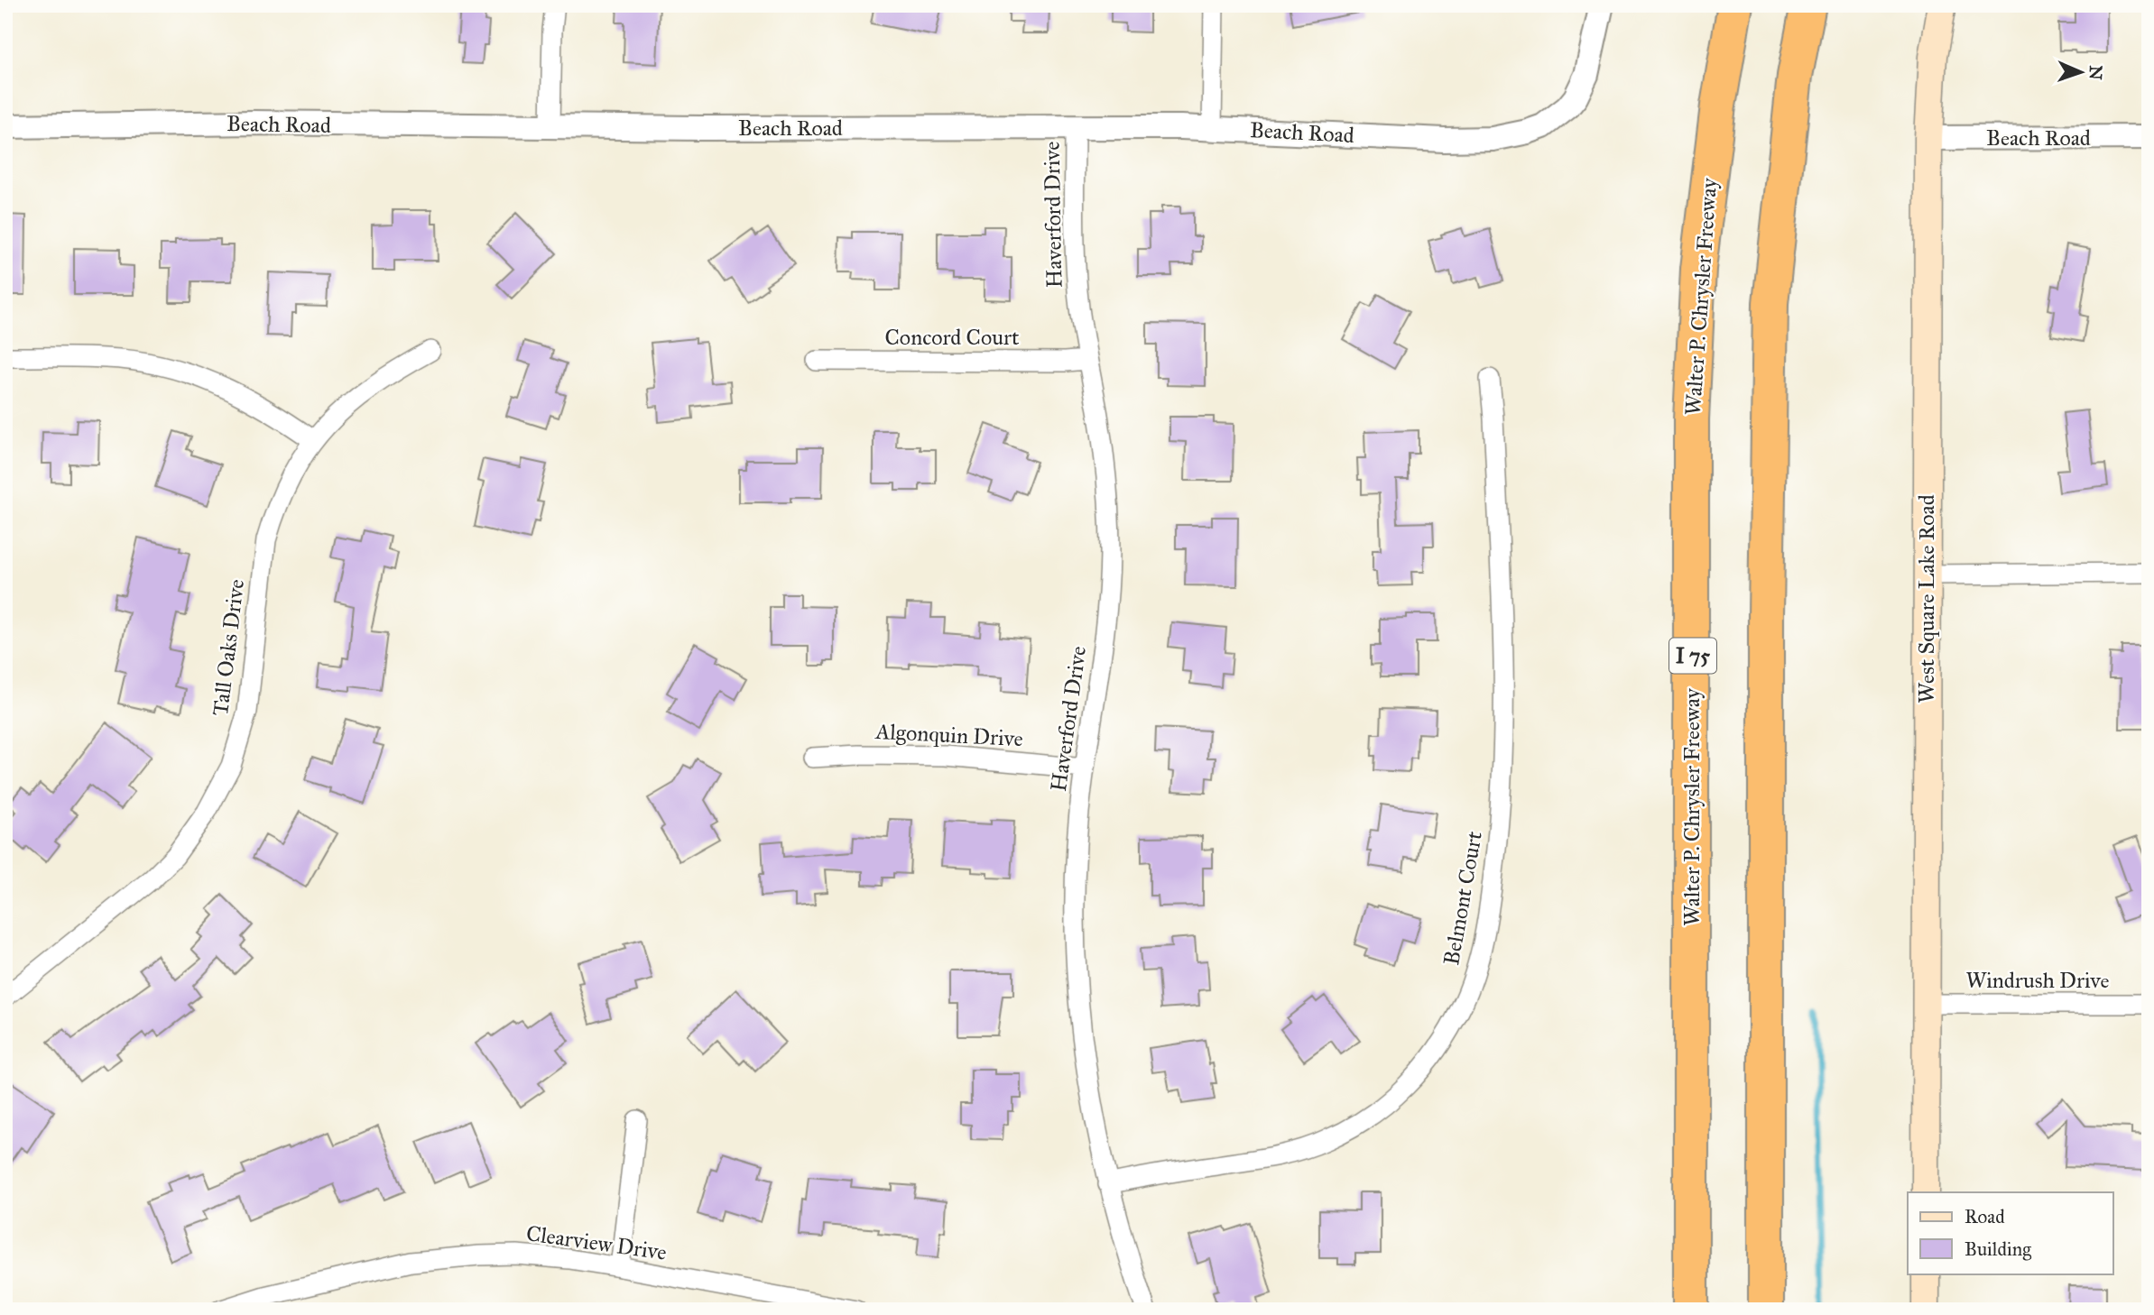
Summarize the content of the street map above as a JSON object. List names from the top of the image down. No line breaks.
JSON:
{"streets":{"highway":["Walter P. Chrysler Freeway","I 75"],"main road":["West Square Lake Road"],"street":["Beach Road","Haverford Drive","Concord Court","Tall Oaks Drive","Algonquin Drive","Belmont Court","Windrush Drive","Clearview Drive"]},"crossings":[["Beach Road","Haverford Drive"],["Beach Road","West Square Lake Road"],["Haverford Drive","Concord Court"],["Haverford Drive","Algonquin Drive"],["Haverford Drive","Belmont Court"],["West Square Lake Road","Windrush Drive"]],"legend":["Road","Building"],"north":"right"}
